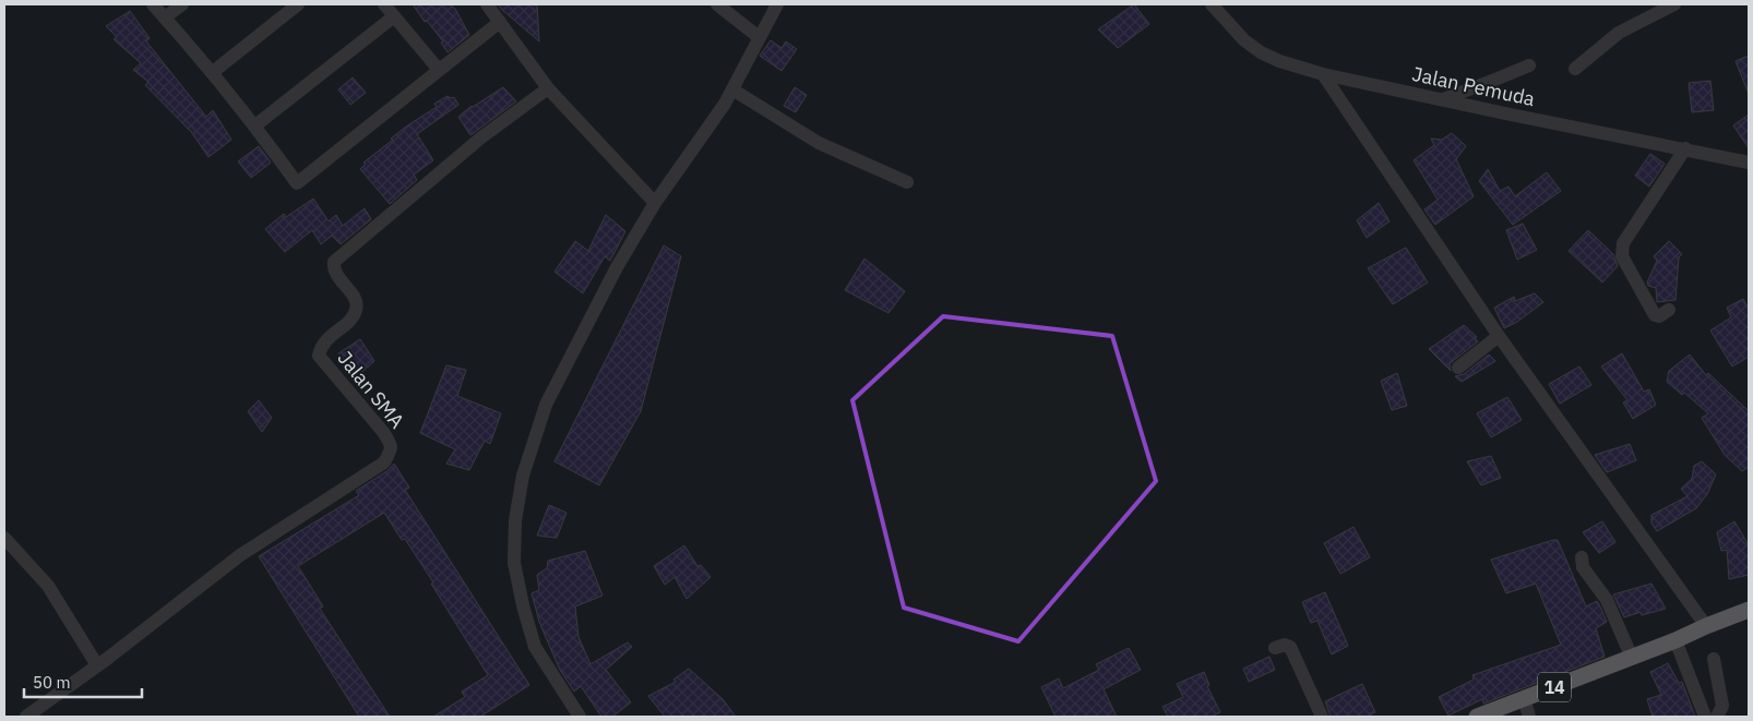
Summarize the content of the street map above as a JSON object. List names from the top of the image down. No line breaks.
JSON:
{"streets":{"highway":["14"],"street":["Jalan Pemuda","Jalan SMA"]},"scale_bar":"50 m"}
